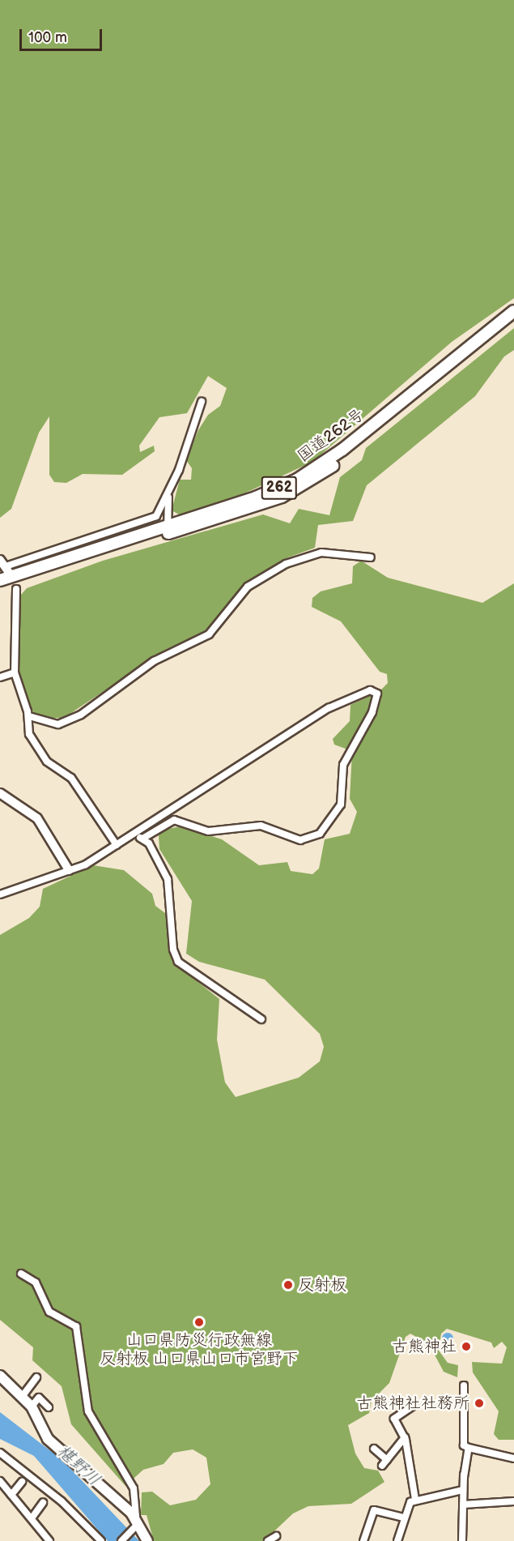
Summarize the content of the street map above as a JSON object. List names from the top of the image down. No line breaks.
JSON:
{"streets":{"highway":["国道262号","262"]},"water":["椹野川"],"places":["反射板","山口県防災行政無線 反射板 山口県山口市宮野下","古熊神社","古熊神社社務所"],"scale_bar":"100 m"}
